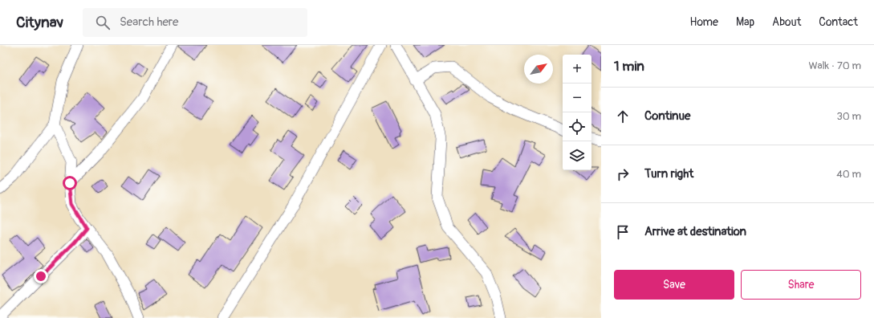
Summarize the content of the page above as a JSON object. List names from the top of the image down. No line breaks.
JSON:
{"north":"top right","page":{"header":"Citynav","search":"Search here","nav":["Home","Map","About","Contact"],"heading":["1 min","Walk · 70 m"],"map_buttons":["+","−"],"list":[["Continue","30 m"],["Turn right","40 m"],"Arrive at destination"],"buttons":["Save","Share"]}}
